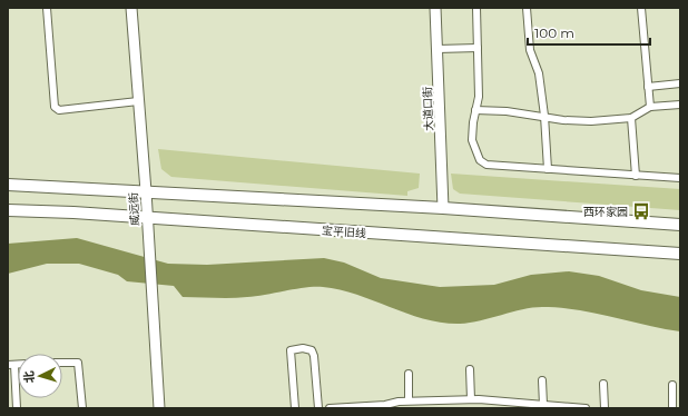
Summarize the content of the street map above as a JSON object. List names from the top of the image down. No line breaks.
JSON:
{"streets":{"main road":["宝平旧线"],"street":["大道口街","威远街"]},"crossings":[["威远街","宝平旧线"]],"places":{"bus stop":["西环家园"]},"scale_bar":"100 m","north":"left"}
